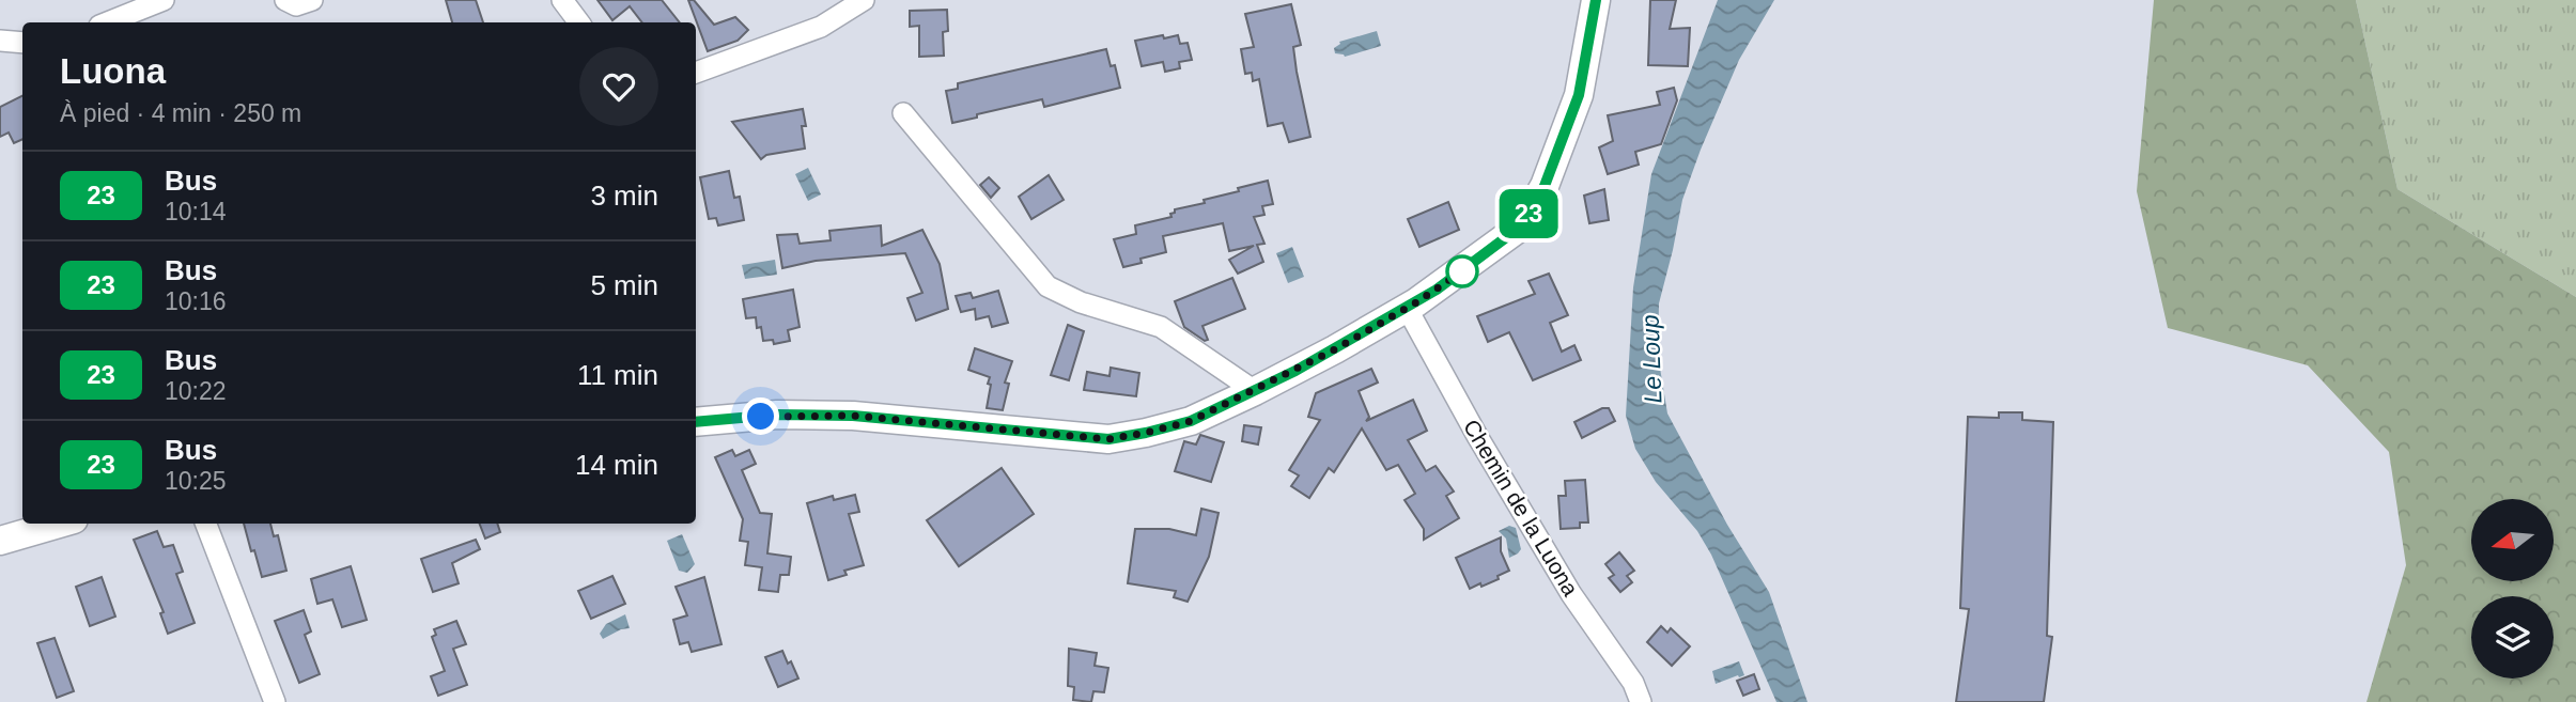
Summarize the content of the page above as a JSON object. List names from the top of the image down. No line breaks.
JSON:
{"streets":{"street":["Chemin de la Luona"]},"water":["Le Loup"],"lines":["bus line 23"],"north":"left","page":{"on_map":"23","heading":["Luona","À pied · 4 min · 250 m"],"list":[{"mark":"23","name":"Bus","note":"10:14","value":"3 min"},{"mark":"23","name":"Bus","note":"10:16","value":"5 min"},{"mark":"23","name":"Bus","note":"10:22","value":"11 min"},{"mark":"23","name":"Bus","note":"10:25","value":"14 min"}]}}
